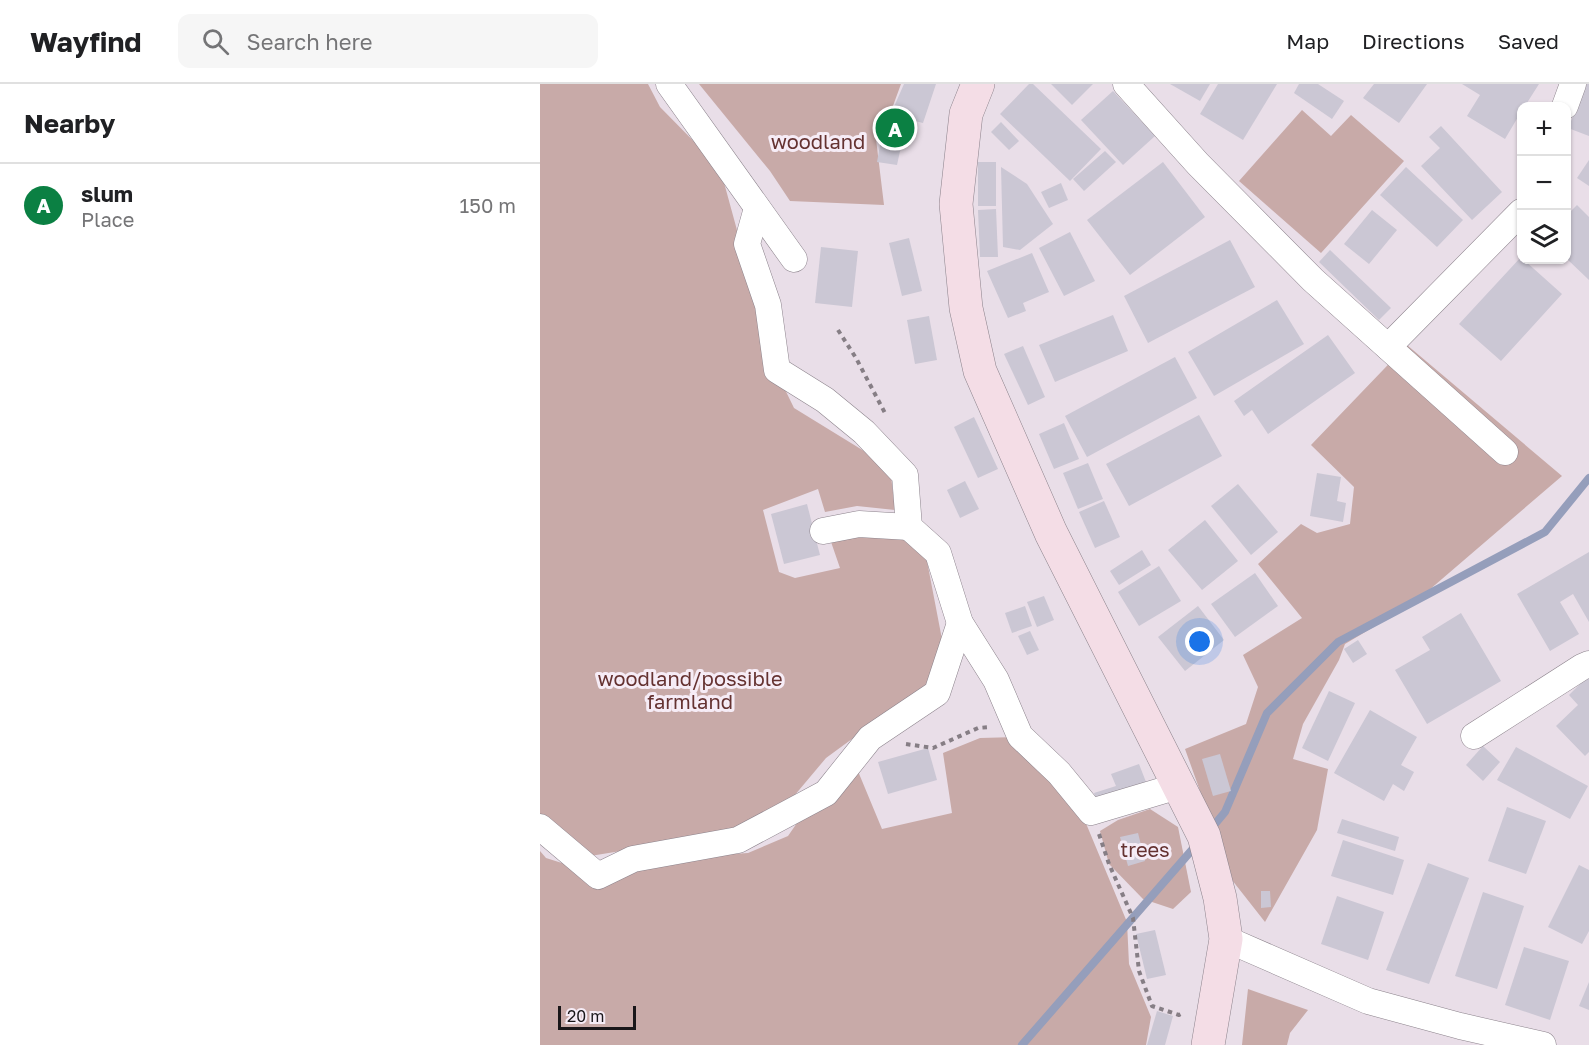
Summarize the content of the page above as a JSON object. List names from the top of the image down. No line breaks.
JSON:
{"parks":["woodland","woodland/possible farmland","trees"],"scale_bar":"20 m","page":{"header":"Wayfind","search":"Search here","nav":["Map","Directions","Saved"],"heading":"Nearby","map_buttons":["+","−"],"pins":"A","list":[{"mark":"A","name":"slum","note":"Place","value":"150 m"}],"scale":"20 m"}}
